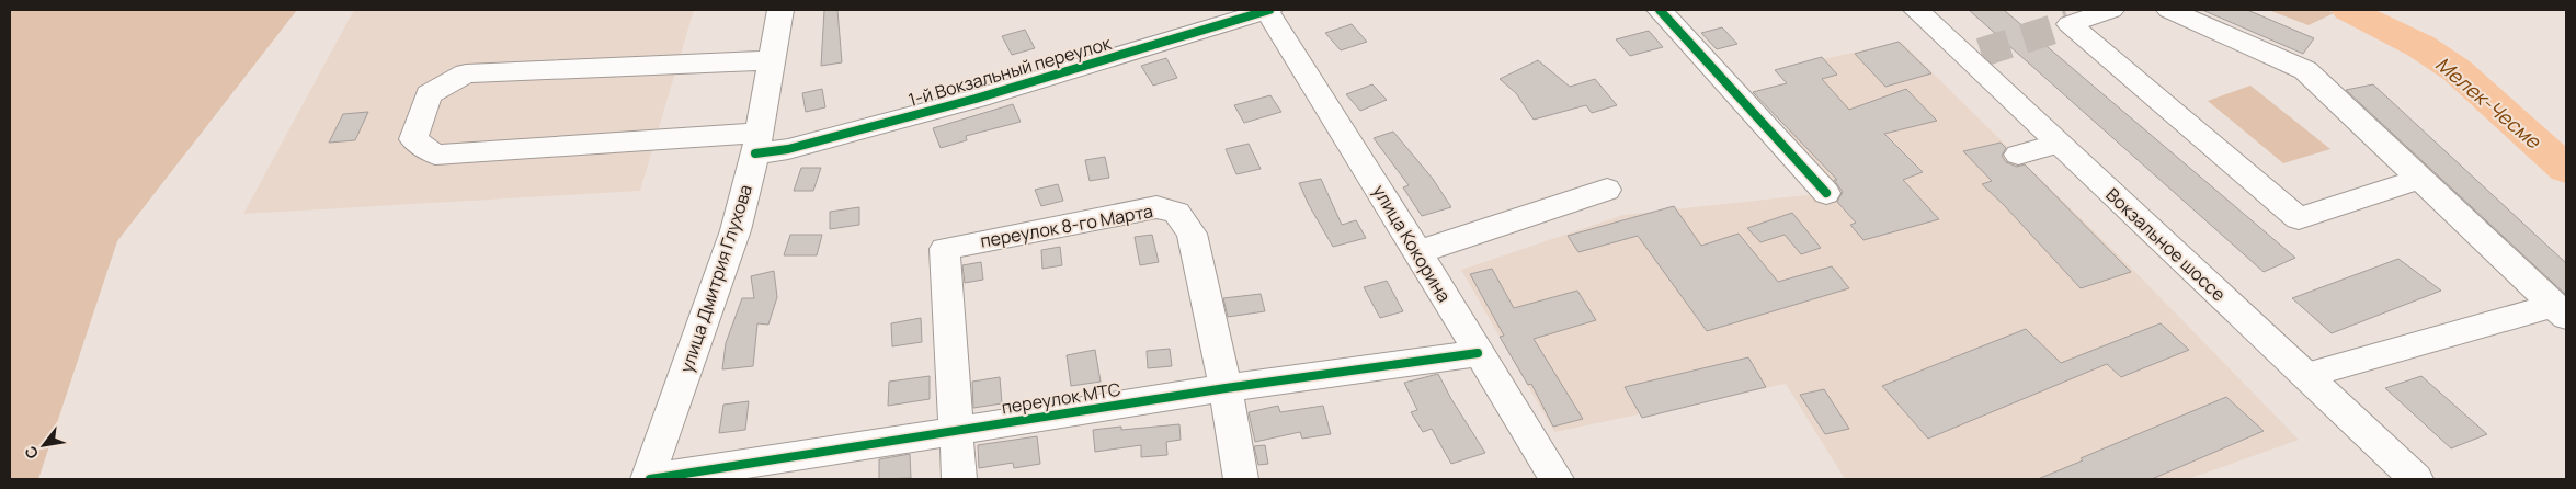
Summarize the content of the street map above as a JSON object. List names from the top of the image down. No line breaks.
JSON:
{"streets":{"street":["1-й Вокзальный переулок","переулок 8-го Марта","улица Кокорина","Вокзальное шоссе","улица Дмитрия Глухова","переулок МТС"]},"crossings":[["1-й Вокзальный переулок","улица Кокорина"],["1-й Вокзальный переулок","улица Дмитрия Глухова"],["переулок 8-го Марта","переулок МТС"],["улица Кокорина","переулок МТС"],["улица Дмитрия Глухова","переулок МТС"]],"water":["Мелек-Чесме"],"north":"bottom left"}
